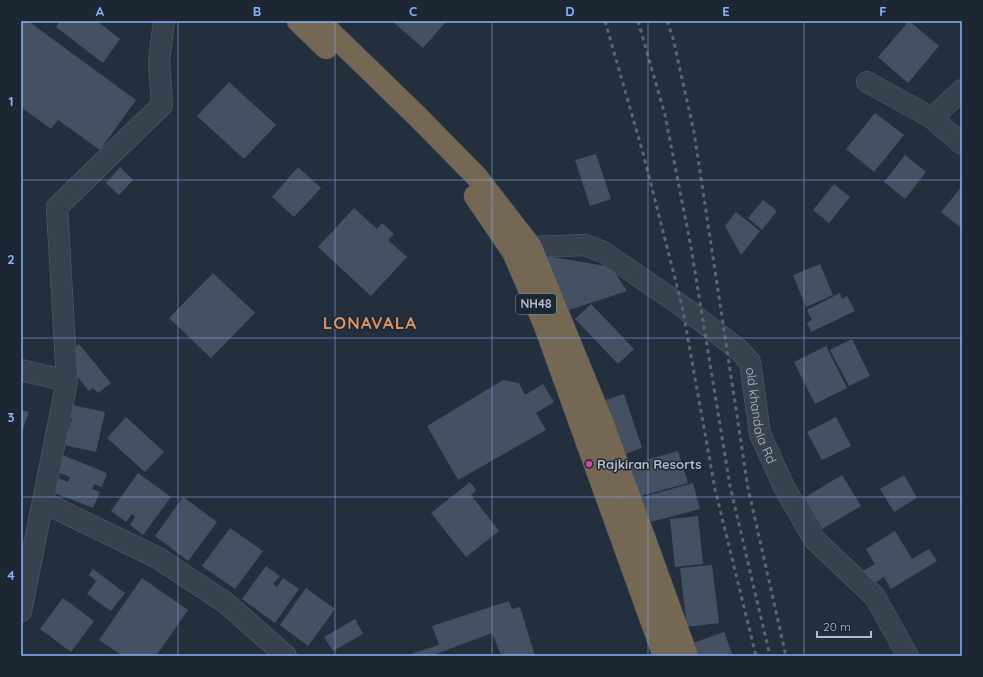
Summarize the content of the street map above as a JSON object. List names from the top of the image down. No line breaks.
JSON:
{"streets":{"highway":["NH48"],"street":["old khandala Rd"]},"crossings":[["NH48","old khandala Rd"]],"districts":["LONAVALA"],"places":["Rajkiran Resorts"],"scale_bar":"20 m","grid":{"columns":["A","B","C","D","E","F"],"rows":["1","2","3","4"]}}
